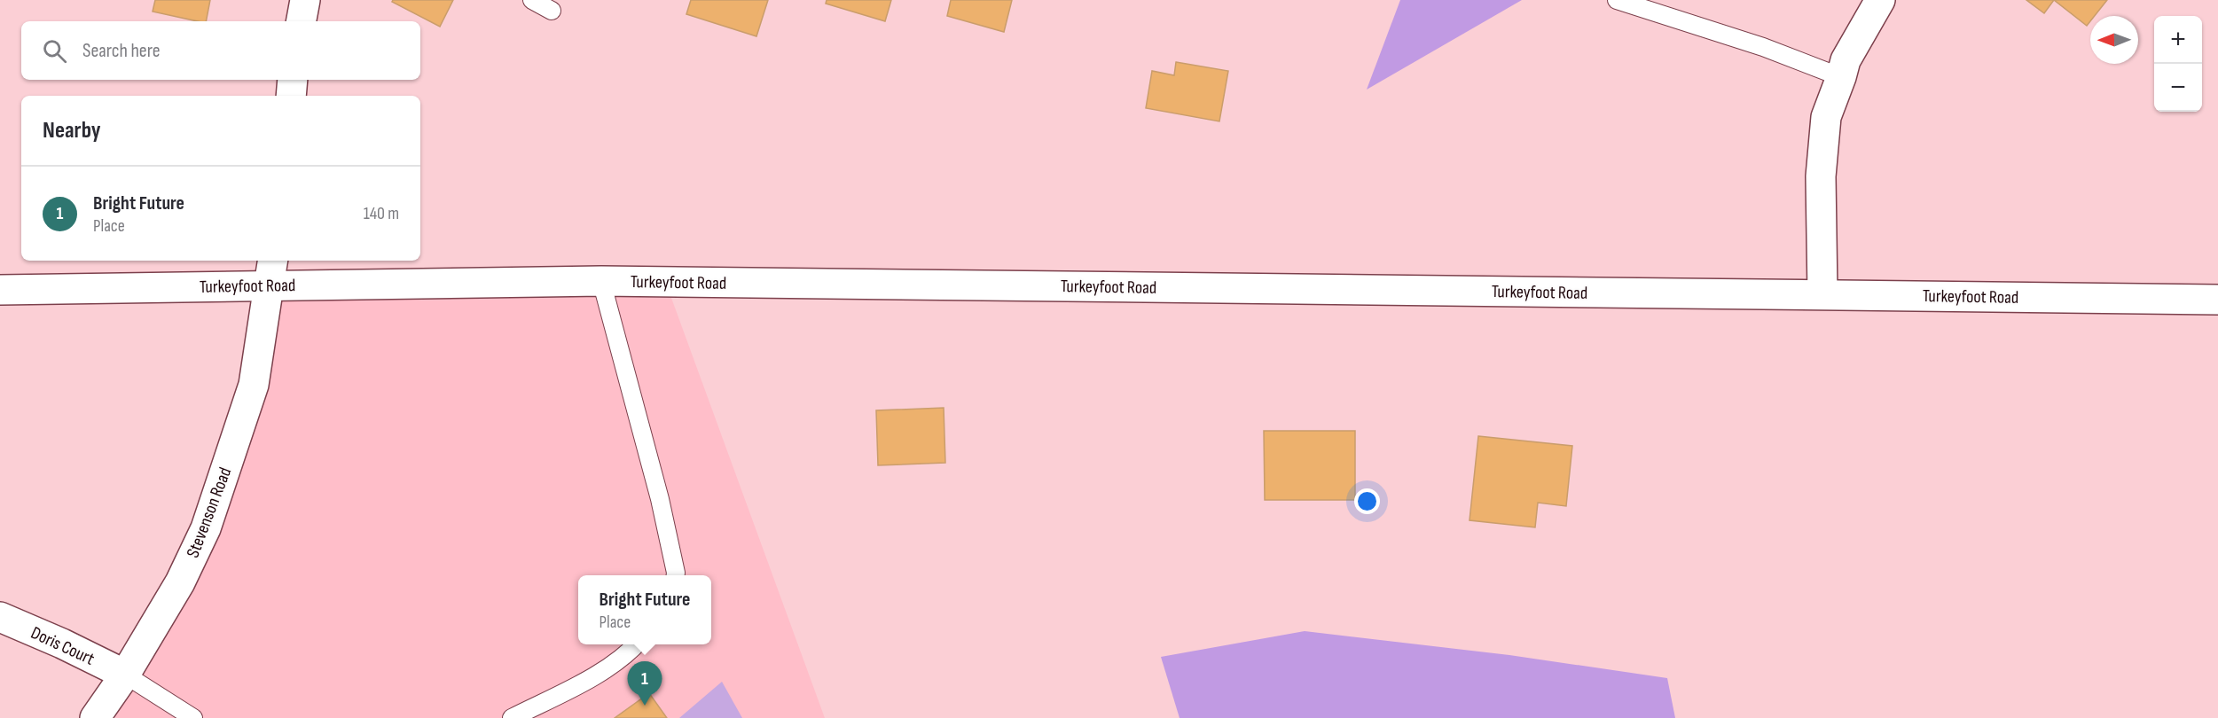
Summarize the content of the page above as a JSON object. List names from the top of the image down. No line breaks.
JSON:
{"streets":{"main road":["Turkeyfoot Road","Stevenson Road","Doris Court"]},"crossings":[["Turkeyfoot Road","Stevenson Road"],["Stevenson Road","Doris Court"]],"north":"left","page":{"map_buttons":["+","−"],"search":"Search here","heading":"Nearby","list":[{"mark":"1","name":"Bright Future","note":"Place","value":"140 m"}],"popup":["Bright Future","Place"],"pins":"1"}}
